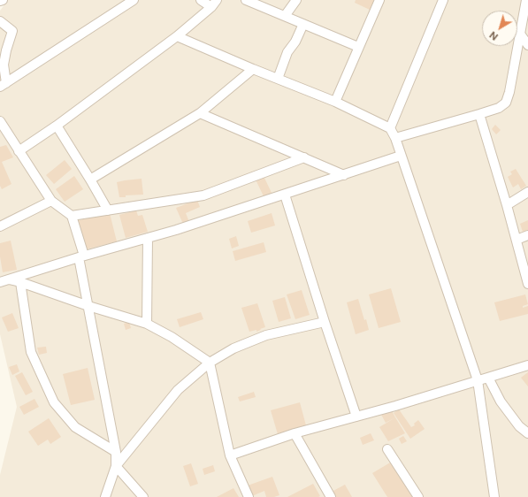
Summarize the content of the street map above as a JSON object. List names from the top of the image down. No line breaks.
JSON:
{"north":"bottom left"}
